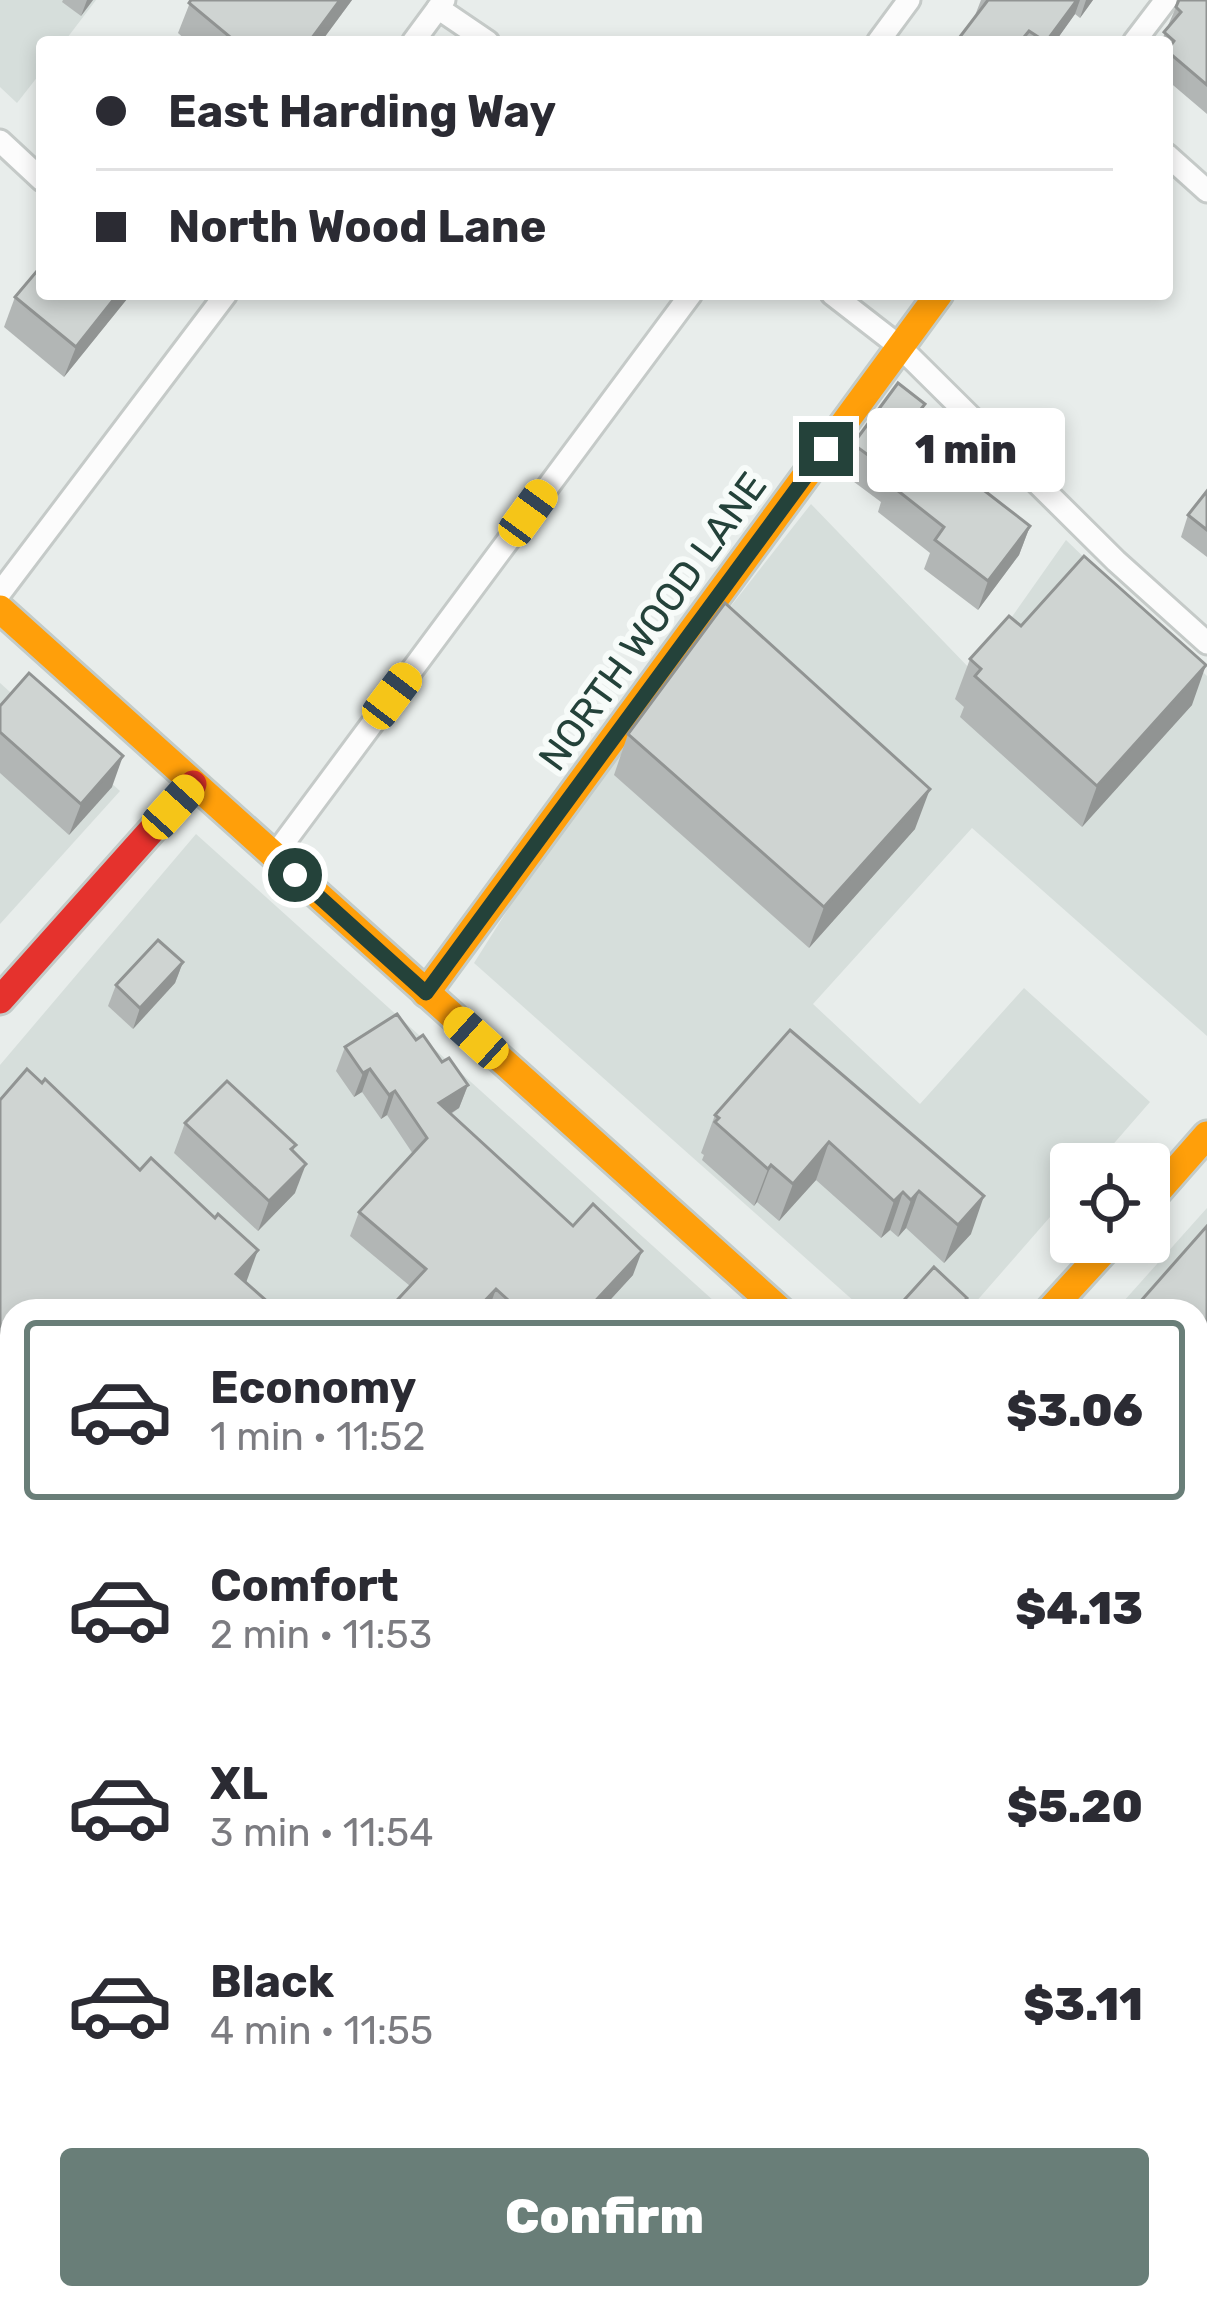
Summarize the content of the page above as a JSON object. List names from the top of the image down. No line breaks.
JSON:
{"streets":{"street":["NORTH WOOD LANE"]},"page":{"banner":["East Harding Way","North Wood Lane"],"bubble":"1 min","list":[{"name":"Economy","note":"1 min · 11:52","value":"$3.06"},{"name":"Comfort","note":"2 min · 11:53","value":"$4.13"},{"name":"XL","note":"3 min · 11:54","value":"$5.20"},{"name":"Black","note":"4 min · 11:55","value":"$3.11"}],"buttons":"Confirm"}}
